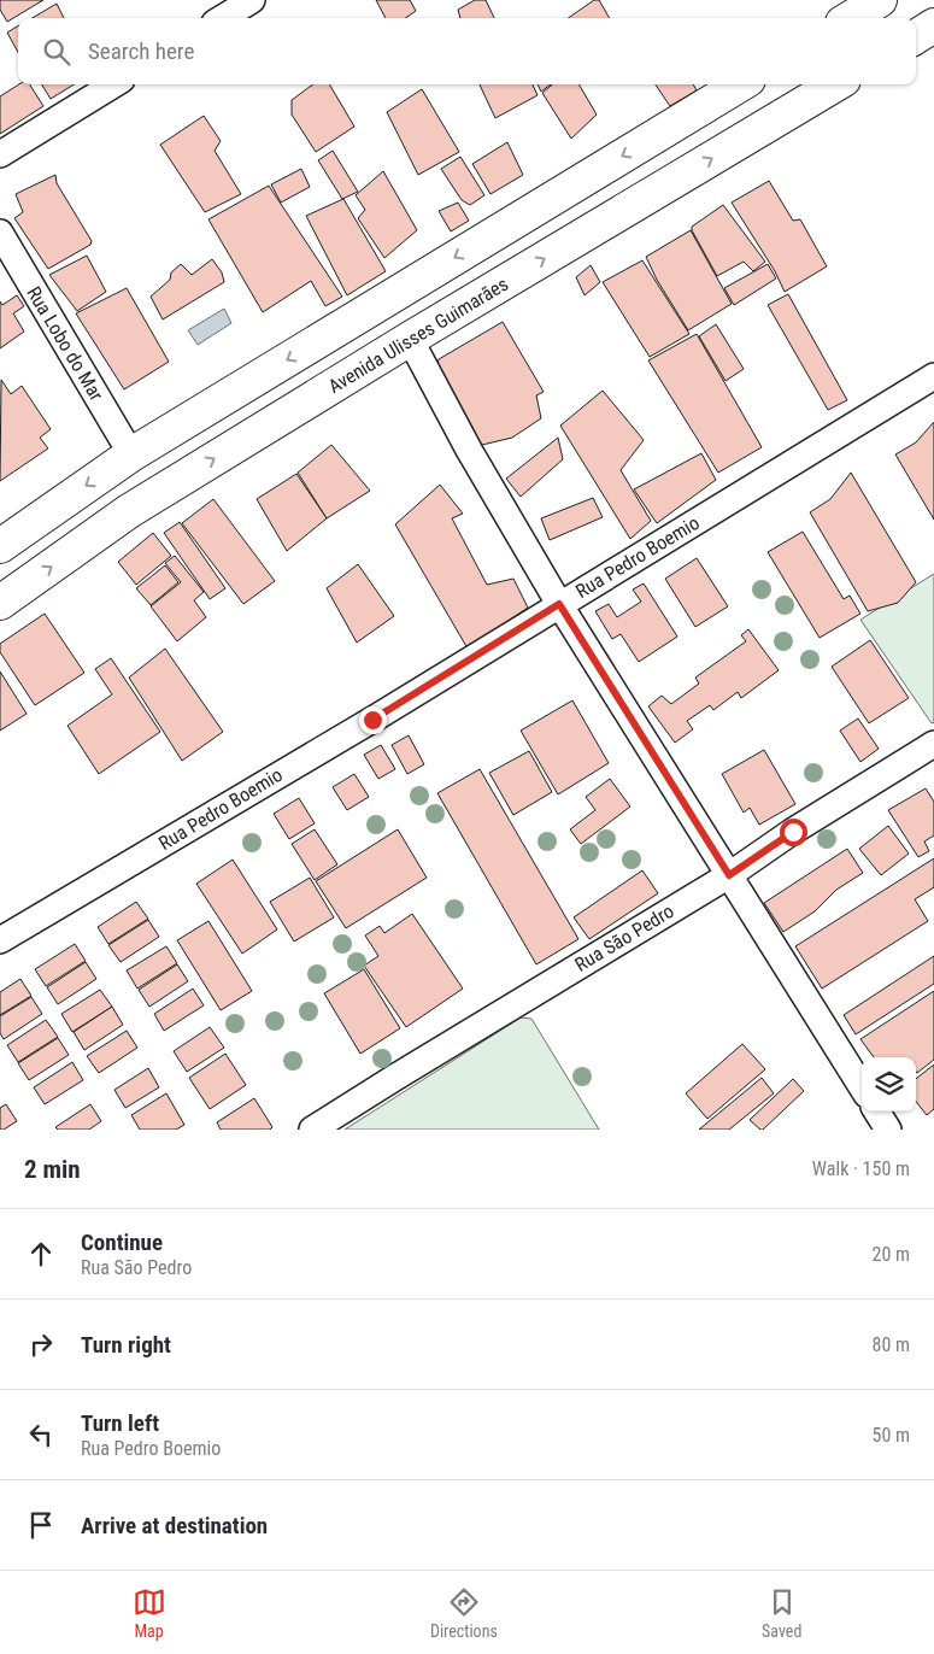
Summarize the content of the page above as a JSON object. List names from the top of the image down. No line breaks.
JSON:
{"streets":{"main road":["Avenida Ulisses Guimarães"],"street":["Rua Lobo do Mar","Rua Pedro Boemio","Rua São Pedro"]},"page":{"search":"Search here","heading":["2 min","Walk · 150 m"],"list":[["Continue","Rua São Pedro","20 m"],["Turn right","80 m"],["Turn left","Rua Pedro Boemio","50 m"],"Arrive at destination"],"nav":["Map","Directions","Saved"]}}
